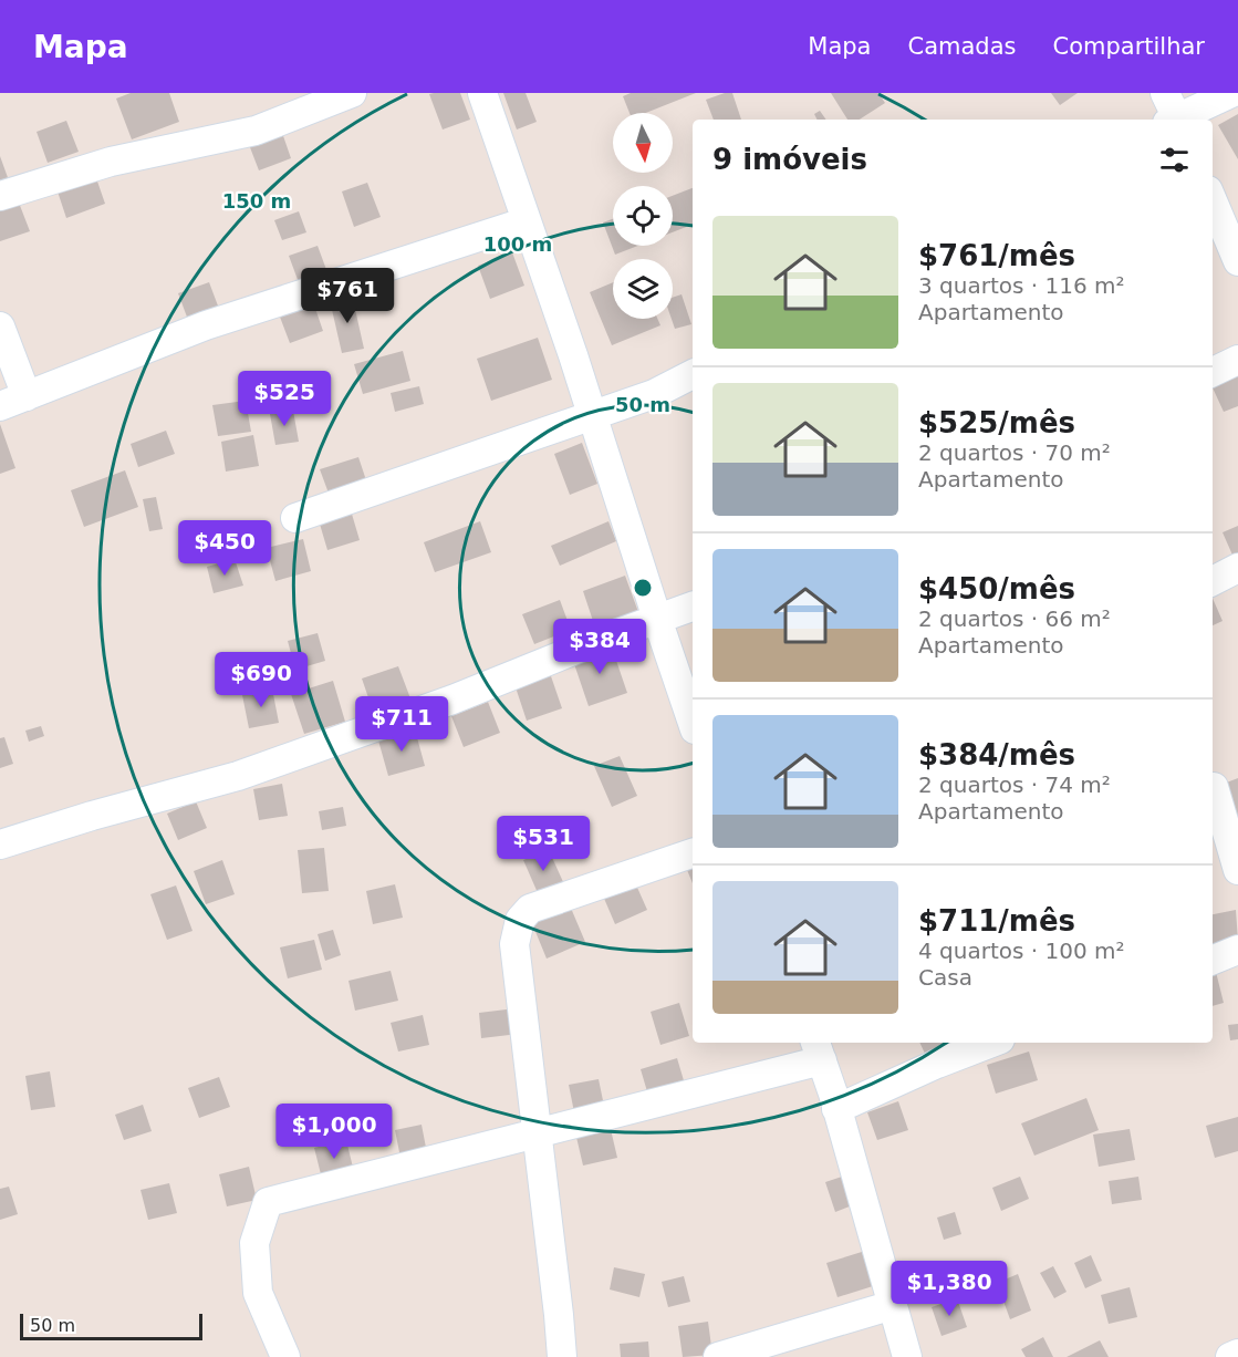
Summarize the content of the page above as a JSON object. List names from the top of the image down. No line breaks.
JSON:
{"scale_bar":"50 m","north":"bottom","page":{"header":"Mapa","nav":["Mapa","Camadas","Compartilhar"],"heading":"9 imóveis","list":[{"name":"$761/mês","note":"3 quartos · 116 m² · Apartamento"},{"name":"$525/mês","note":"2 quartos · 70 m² · Apartamento"},{"name":"$450/mês","note":"2 quartos · 66 m² · Apartamento"},{"name":"$384/mês","note":"2 quartos · 74 m² · Apartamento"},{"name":"$711/mês","note":"4 quartos · 100 m² · Casa"}],"price":["$761","$525","$450","$384","$690","$711","$531","$1,000","$1,380"],"scale":"50 m"},"rings":["150 m","100 m","50 m"]}
